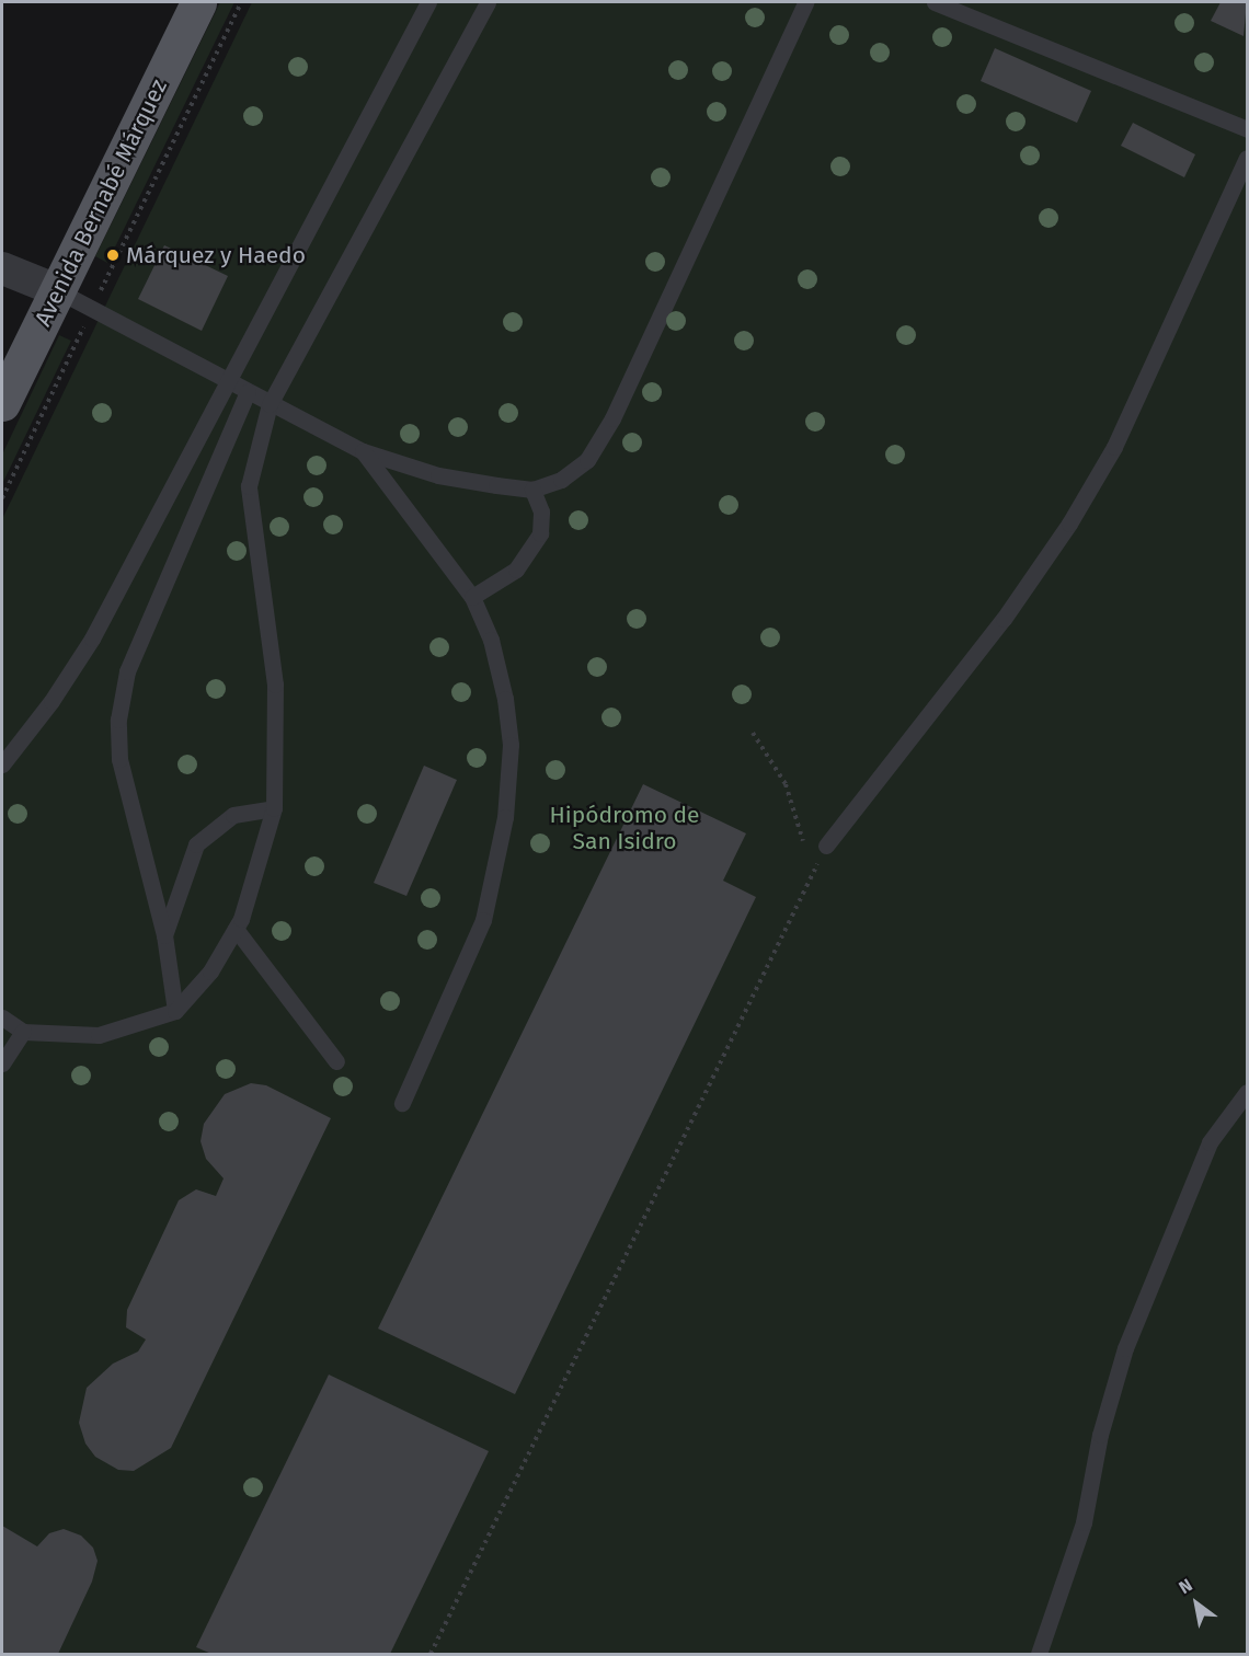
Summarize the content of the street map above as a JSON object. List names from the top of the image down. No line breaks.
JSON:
{"streets":{"main road":["Avenida Bernabé Márquez"]},"parks":["Hipódromo de San Isidro"],"places":["Márquez y Haedo"],"north":"top left"}
